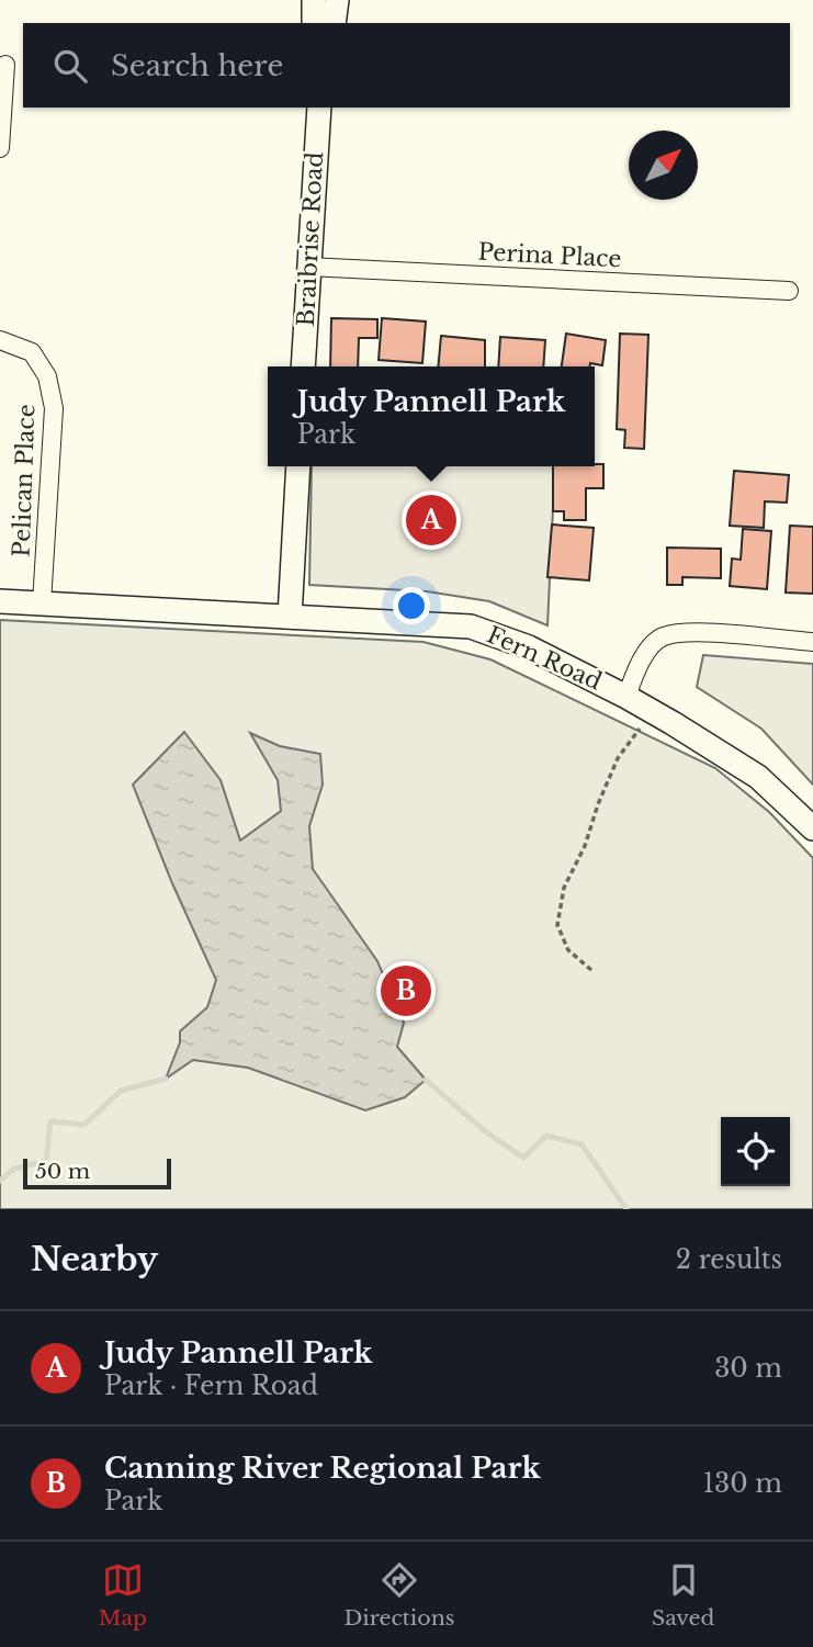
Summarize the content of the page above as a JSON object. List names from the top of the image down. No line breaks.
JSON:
{"streets":{"street":["Braibrise Road","Perina Place","Pelican Place","Fern Road"]},"crossings":[["Braibrise Road","Perina Place"],["Pelican Place","Fern Road"]],"scale_bar":"50 m","north":"top right","page":{"search":"Search here","popup":["Judy Pannell Park","Park"],"pins":["A","B"],"scale":"50 m","heading":["Nearby","2 results"],"list":[{"mark":"A","name":"Judy Pannell Park","note":"Park · Fern Road","value":"30 m"},{"mark":"B","name":"Canning River Regional Park","note":"Park","value":"130 m"}],"nav":["Map","Directions","Saved"]}}
